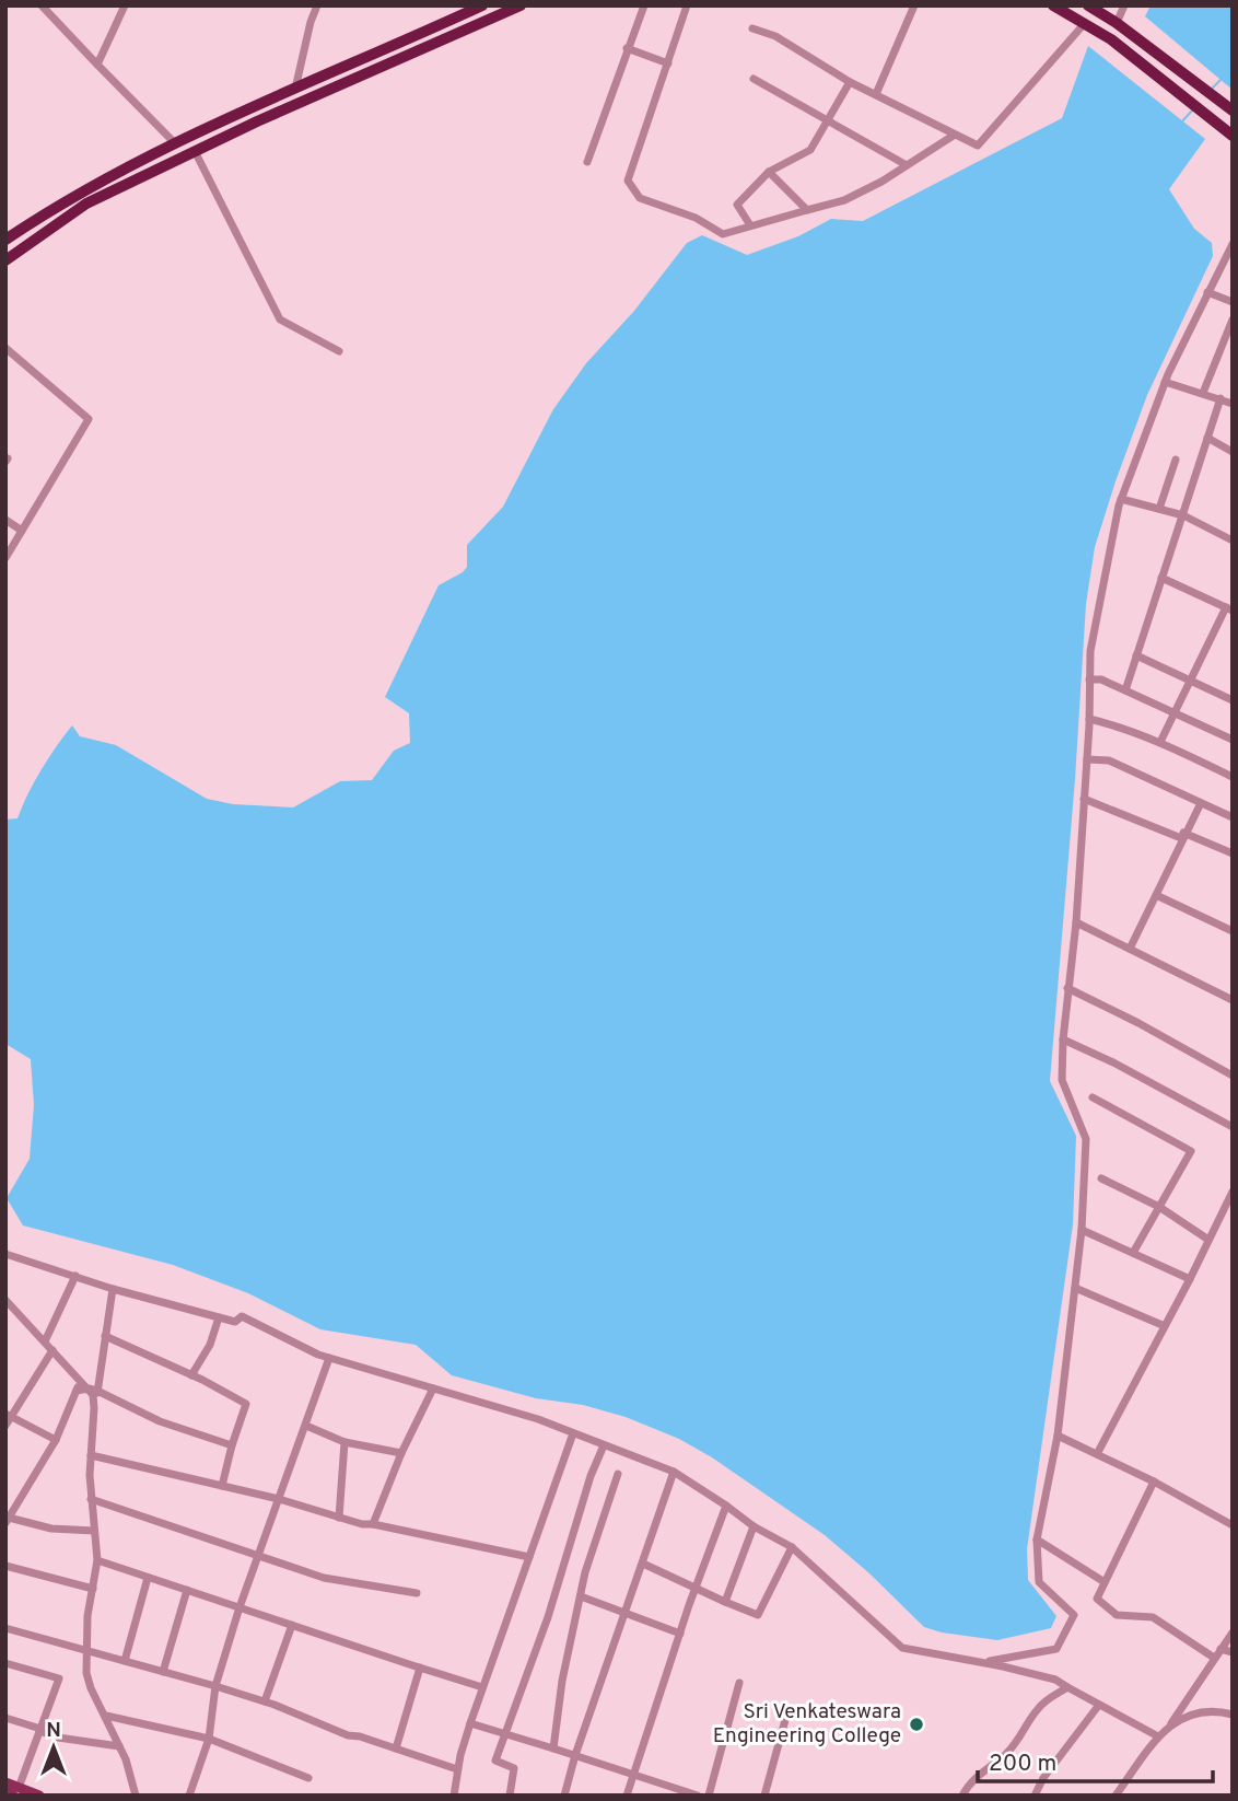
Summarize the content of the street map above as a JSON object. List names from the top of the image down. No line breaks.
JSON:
{"places":["Sri Venkateswara Engineering College"],"scale_bar":"200 m","north":"top"}
